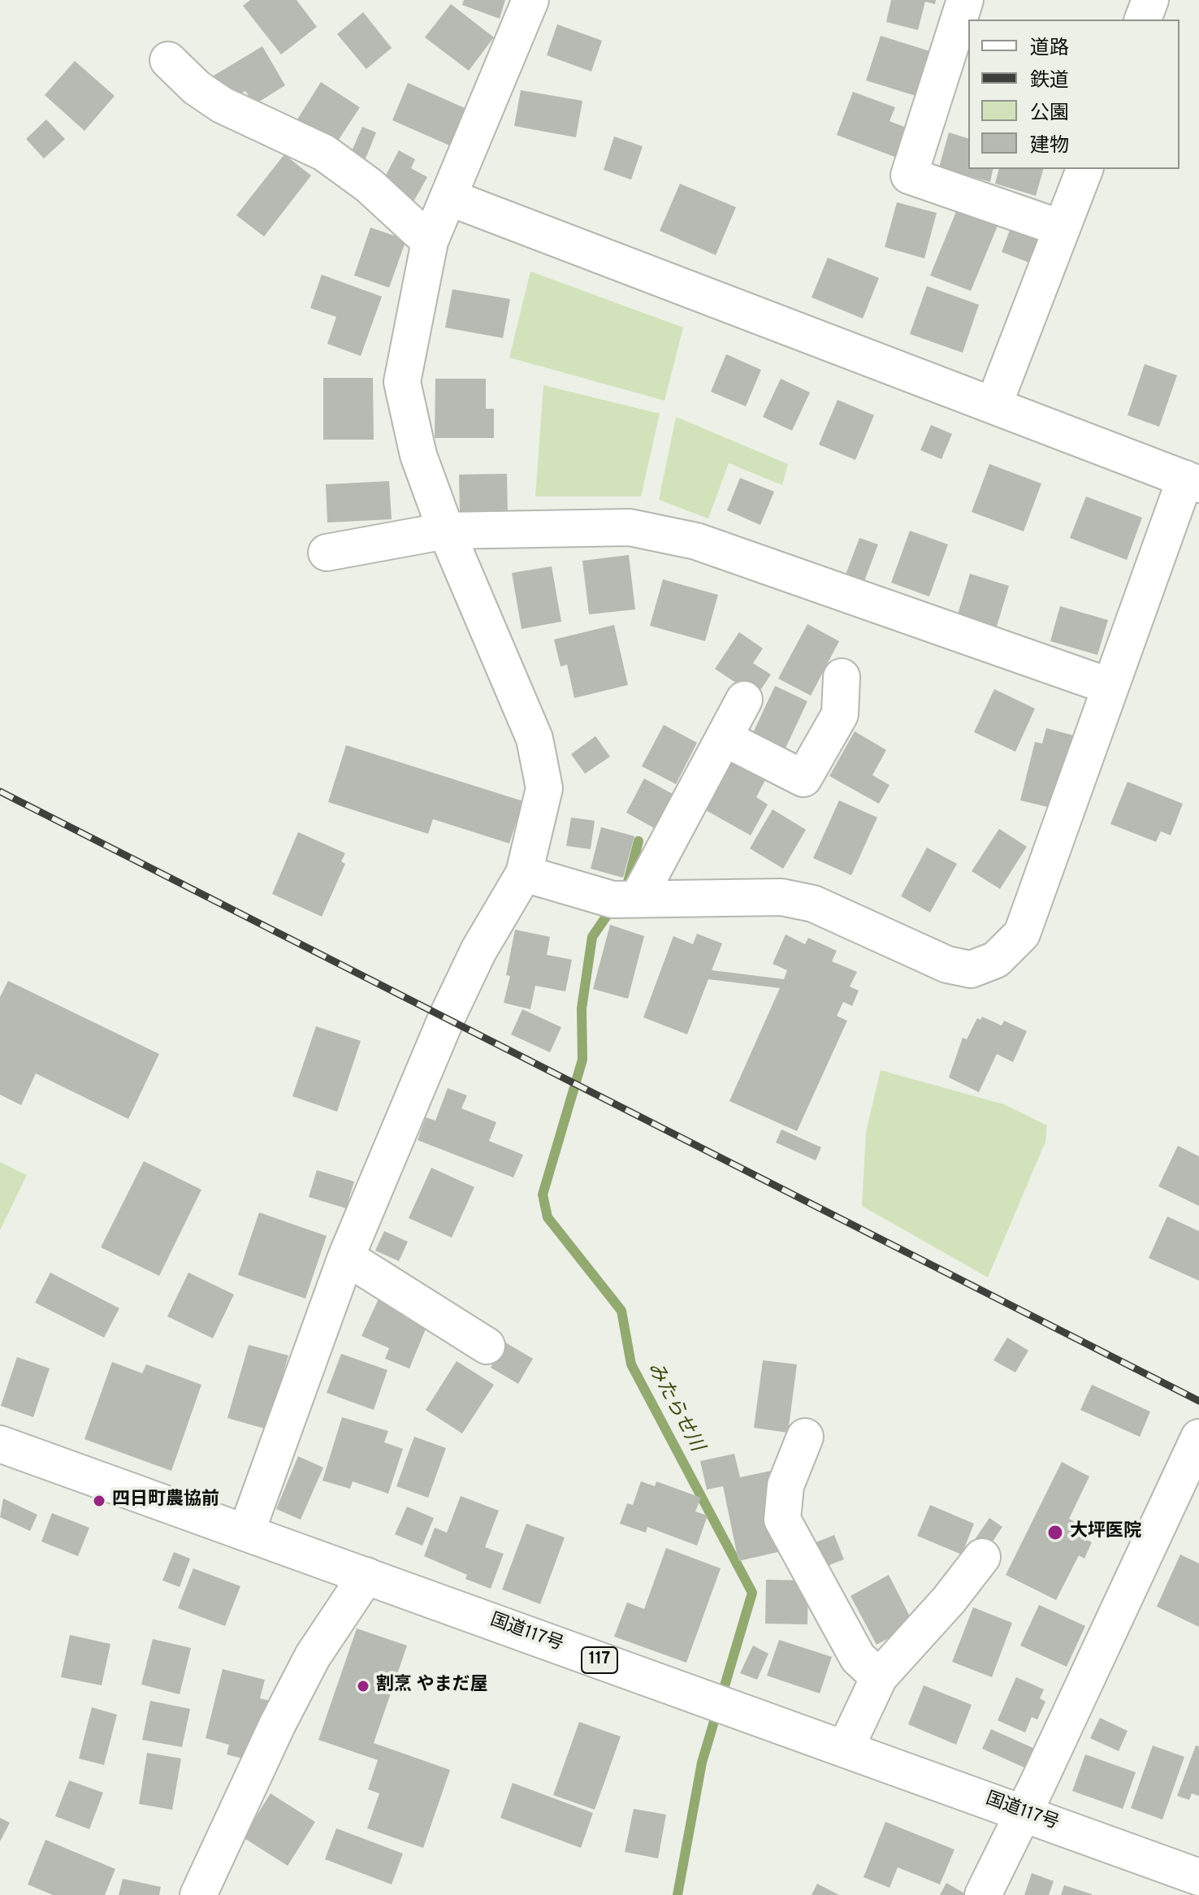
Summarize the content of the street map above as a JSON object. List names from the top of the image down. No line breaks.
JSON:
{"streets":{"main road":["国道117号","117"]},"water":["みたらせ川"],"places":["四日町農協前","大坪医院","割烹 やまだ屋"],"legend":["道路","鉄道","公園","建物"]}
